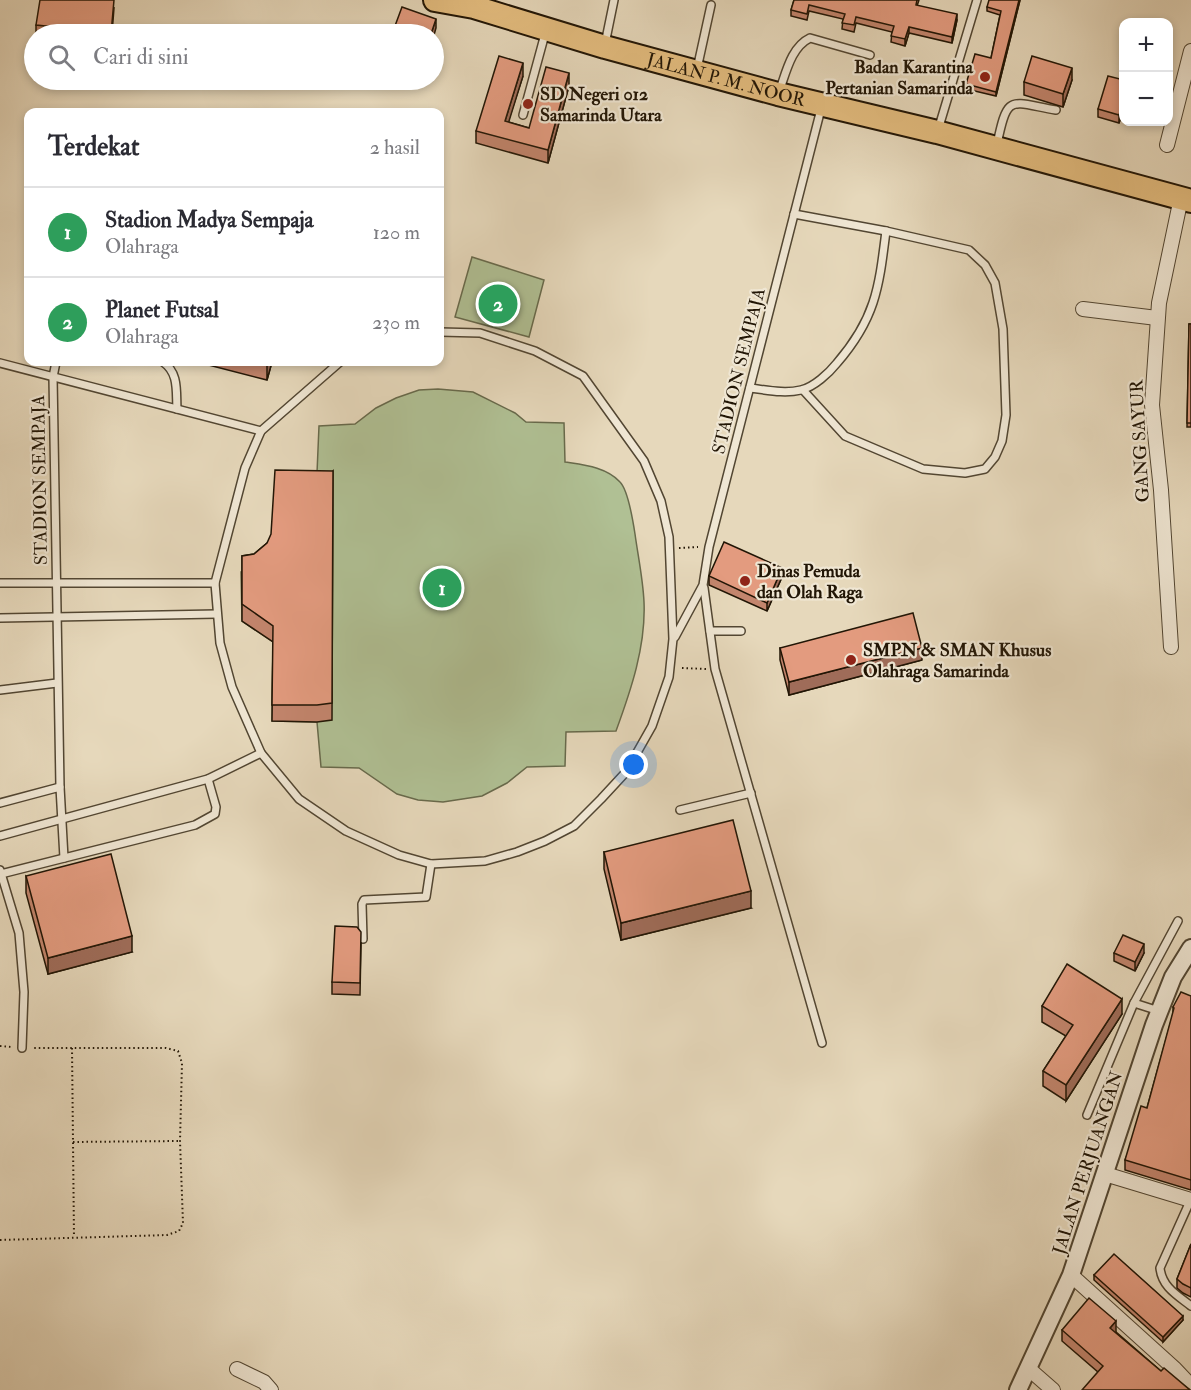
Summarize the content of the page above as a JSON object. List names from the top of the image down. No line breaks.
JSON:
{"streets":{"highway":["JALAN P. M. NOOR"],"street":["GANG SAYUR","JALAN PERJUANGAN"],"lane":["STADION SEMPAJA"]},"crossings":[["JALAN P. M. NOOR","STADION SEMPAJA"],["JALAN P. M. NOOR","GANG SAYUR"]],"places":["Badan Karantina Pertanian Samarinda","SD Negeri 012 Samarinda Utara","Dinas Pemuda dan Olah Raga","SMPN & SMAN Khusus Olahraga Samarinda"],"page":{"map_buttons":["+","−"],"search":"Cari di sini","heading":["Terdekat","2 hasil"],"list":[{"mark":"1","name":"Stadion Madya Sempaja","note":"Olahraga","value":"120 m"},{"mark":"2","name":"Planet Futsal","note":"Olahraga","value":"230 m"}],"pins":["2","1"]}}
